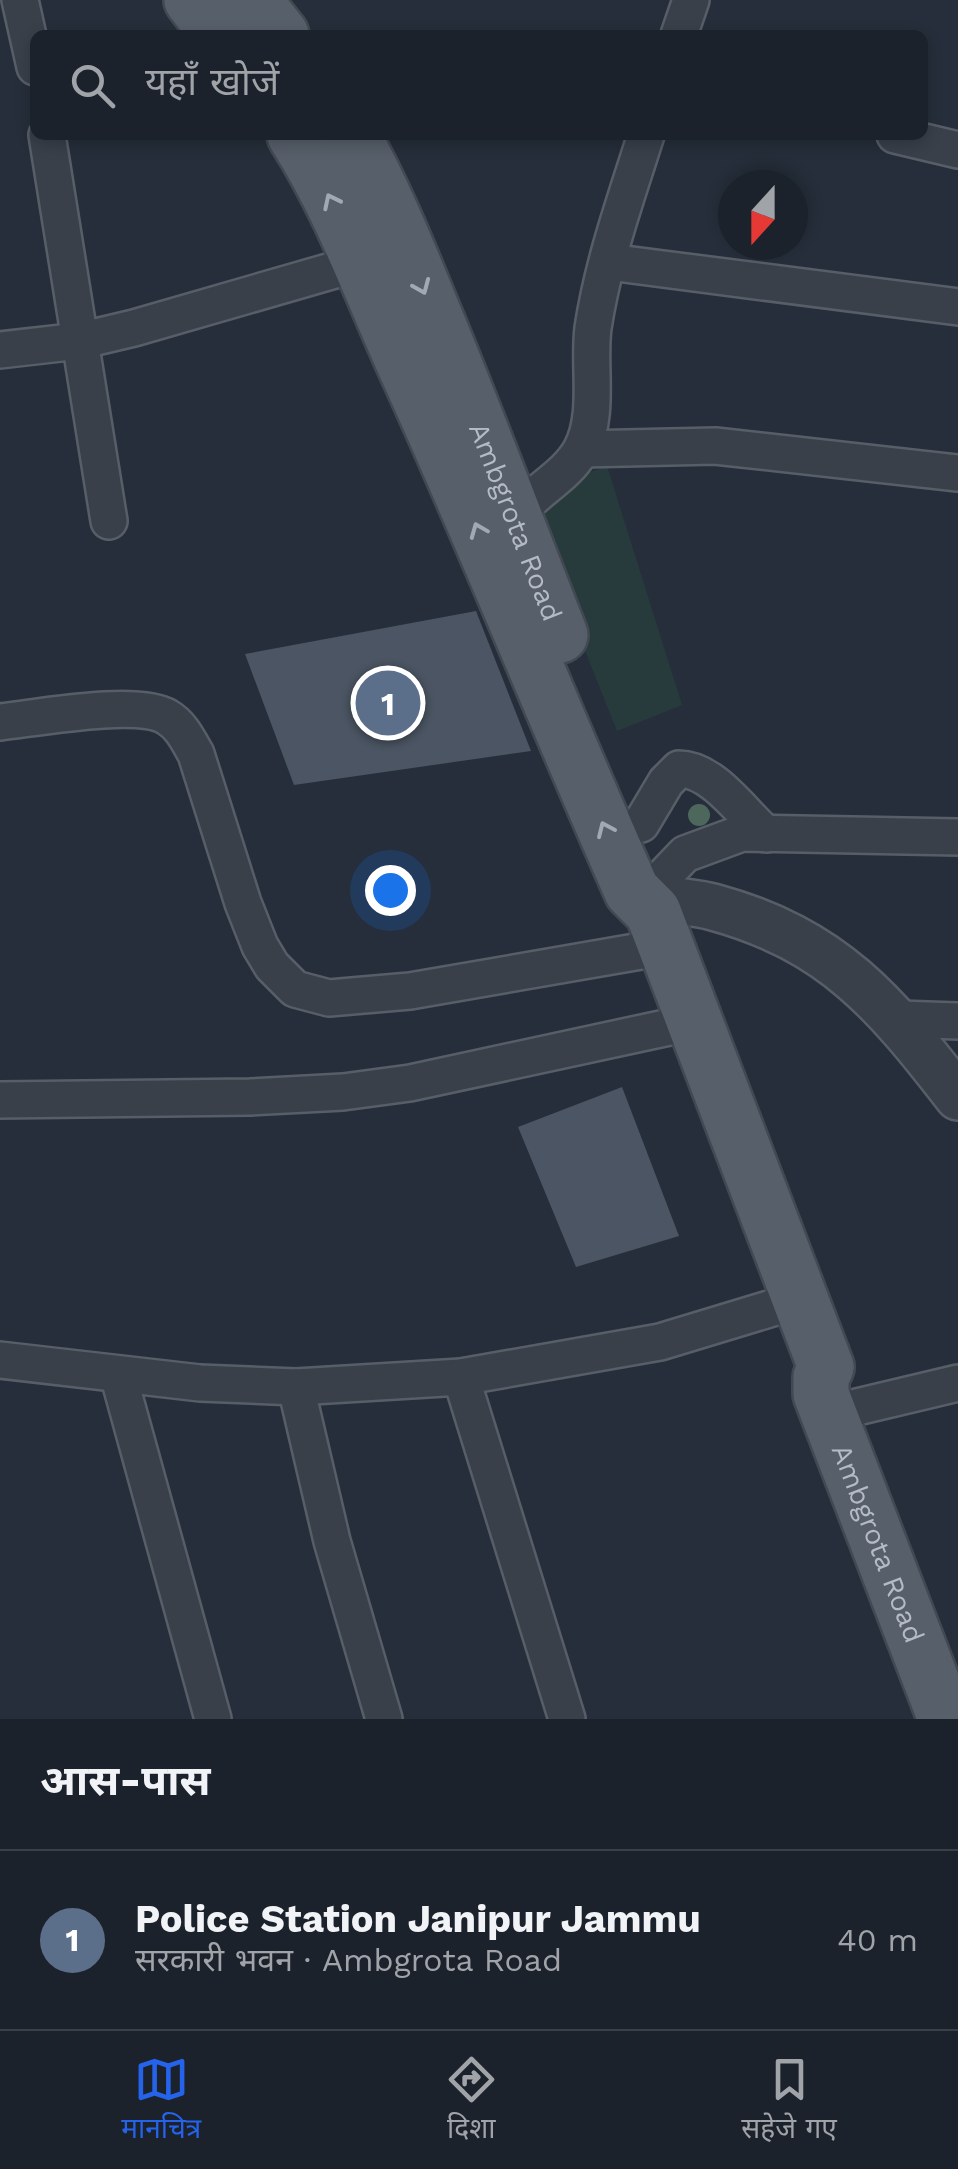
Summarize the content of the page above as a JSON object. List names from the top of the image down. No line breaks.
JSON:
{"streets":{"main road":["Ambgrota Road"]},"north":"bottom","page":{"search":"यहाँ खोजें","pins":"1","heading":"आस-पास","list":[{"mark":"1","name":"Police Station Janipur Jammu","note":"सरकारी भवन · Ambgrota Road","value":"40 m"}],"nav":["मानचित्र","दिशा","सहेजे गए"]}}
